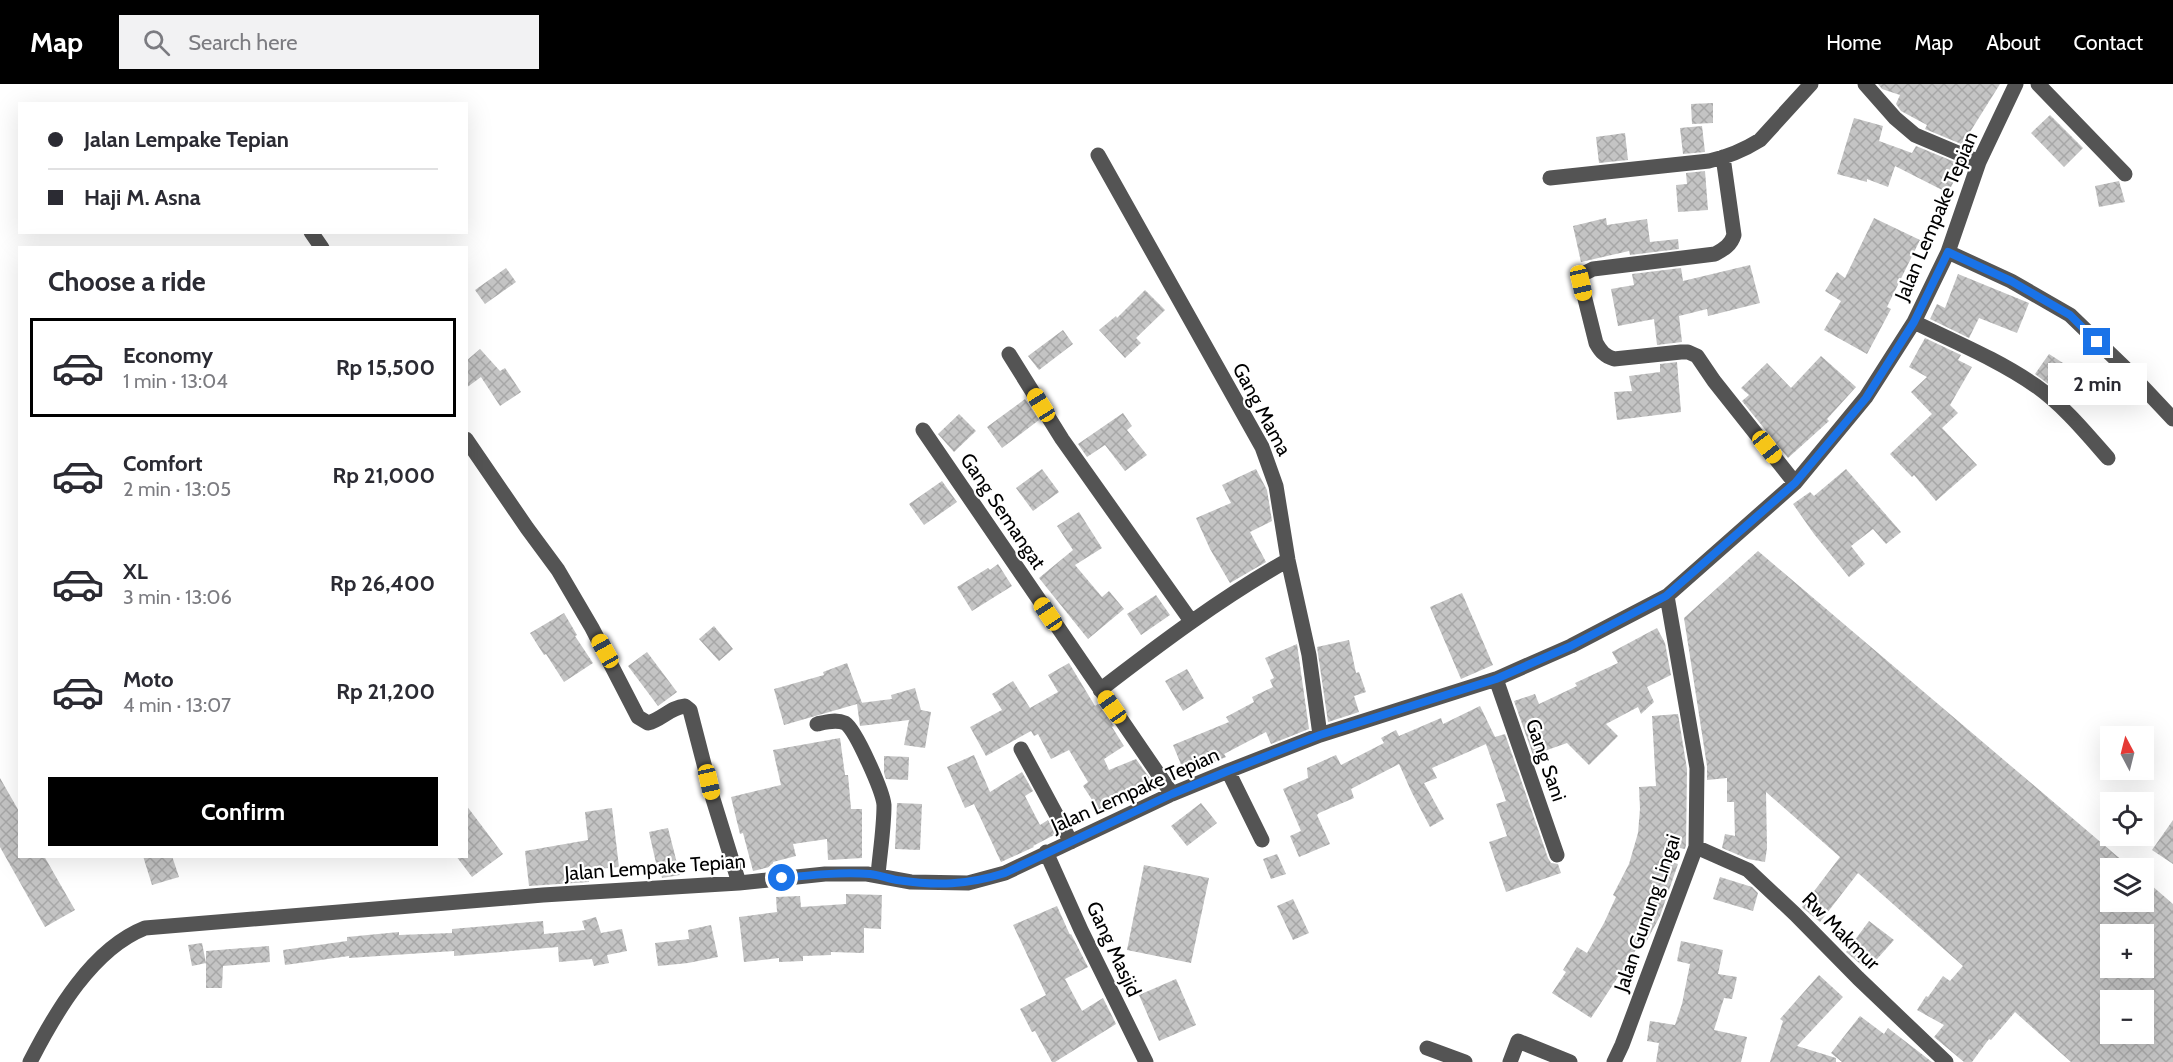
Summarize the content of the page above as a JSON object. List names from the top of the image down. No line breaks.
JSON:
{"streets":{"street":["Jalan Lempake Tepian","Gang Mama","Gang Semangat","Gang Sani","Jalan Gunung Lingai","Rw Makmur","Gang Masjid"]},"crossings":[["Jalan Lempake Tepian","Gang Mama"],["Jalan Lempake Tepian","Gang Semangat"],["Jalan Lempake Tepian","Gang Sani"],["Jalan Lempake Tepian","Jalan Gunung Lingai"],["Jalan Lempake Tepian","Gang Masjid"],["Jalan Gunung Lingai","Rw Makmur"]],"north":"top","page":{"header":"Map","search":"Search here","nav":["Home","Map","About","Contact"],"banner":["Jalan Lempake Tepian","Haji M. Asna"],"heading":"Choose a ride","list":[{"name":"Economy","note":"1 min · 13:04","value":"Rp 15,500"},{"name":"Comfort","note":"2 min · 13:05","value":"Rp 21,000"},{"name":"XL","note":"3 min · 13:06","value":"Rp 26,400"},{"name":"Moto","note":"4 min · 13:07","value":"Rp 21,200"}],"bubble":"2 min","map_buttons":["+","−"],"buttons":"Confirm"}}
